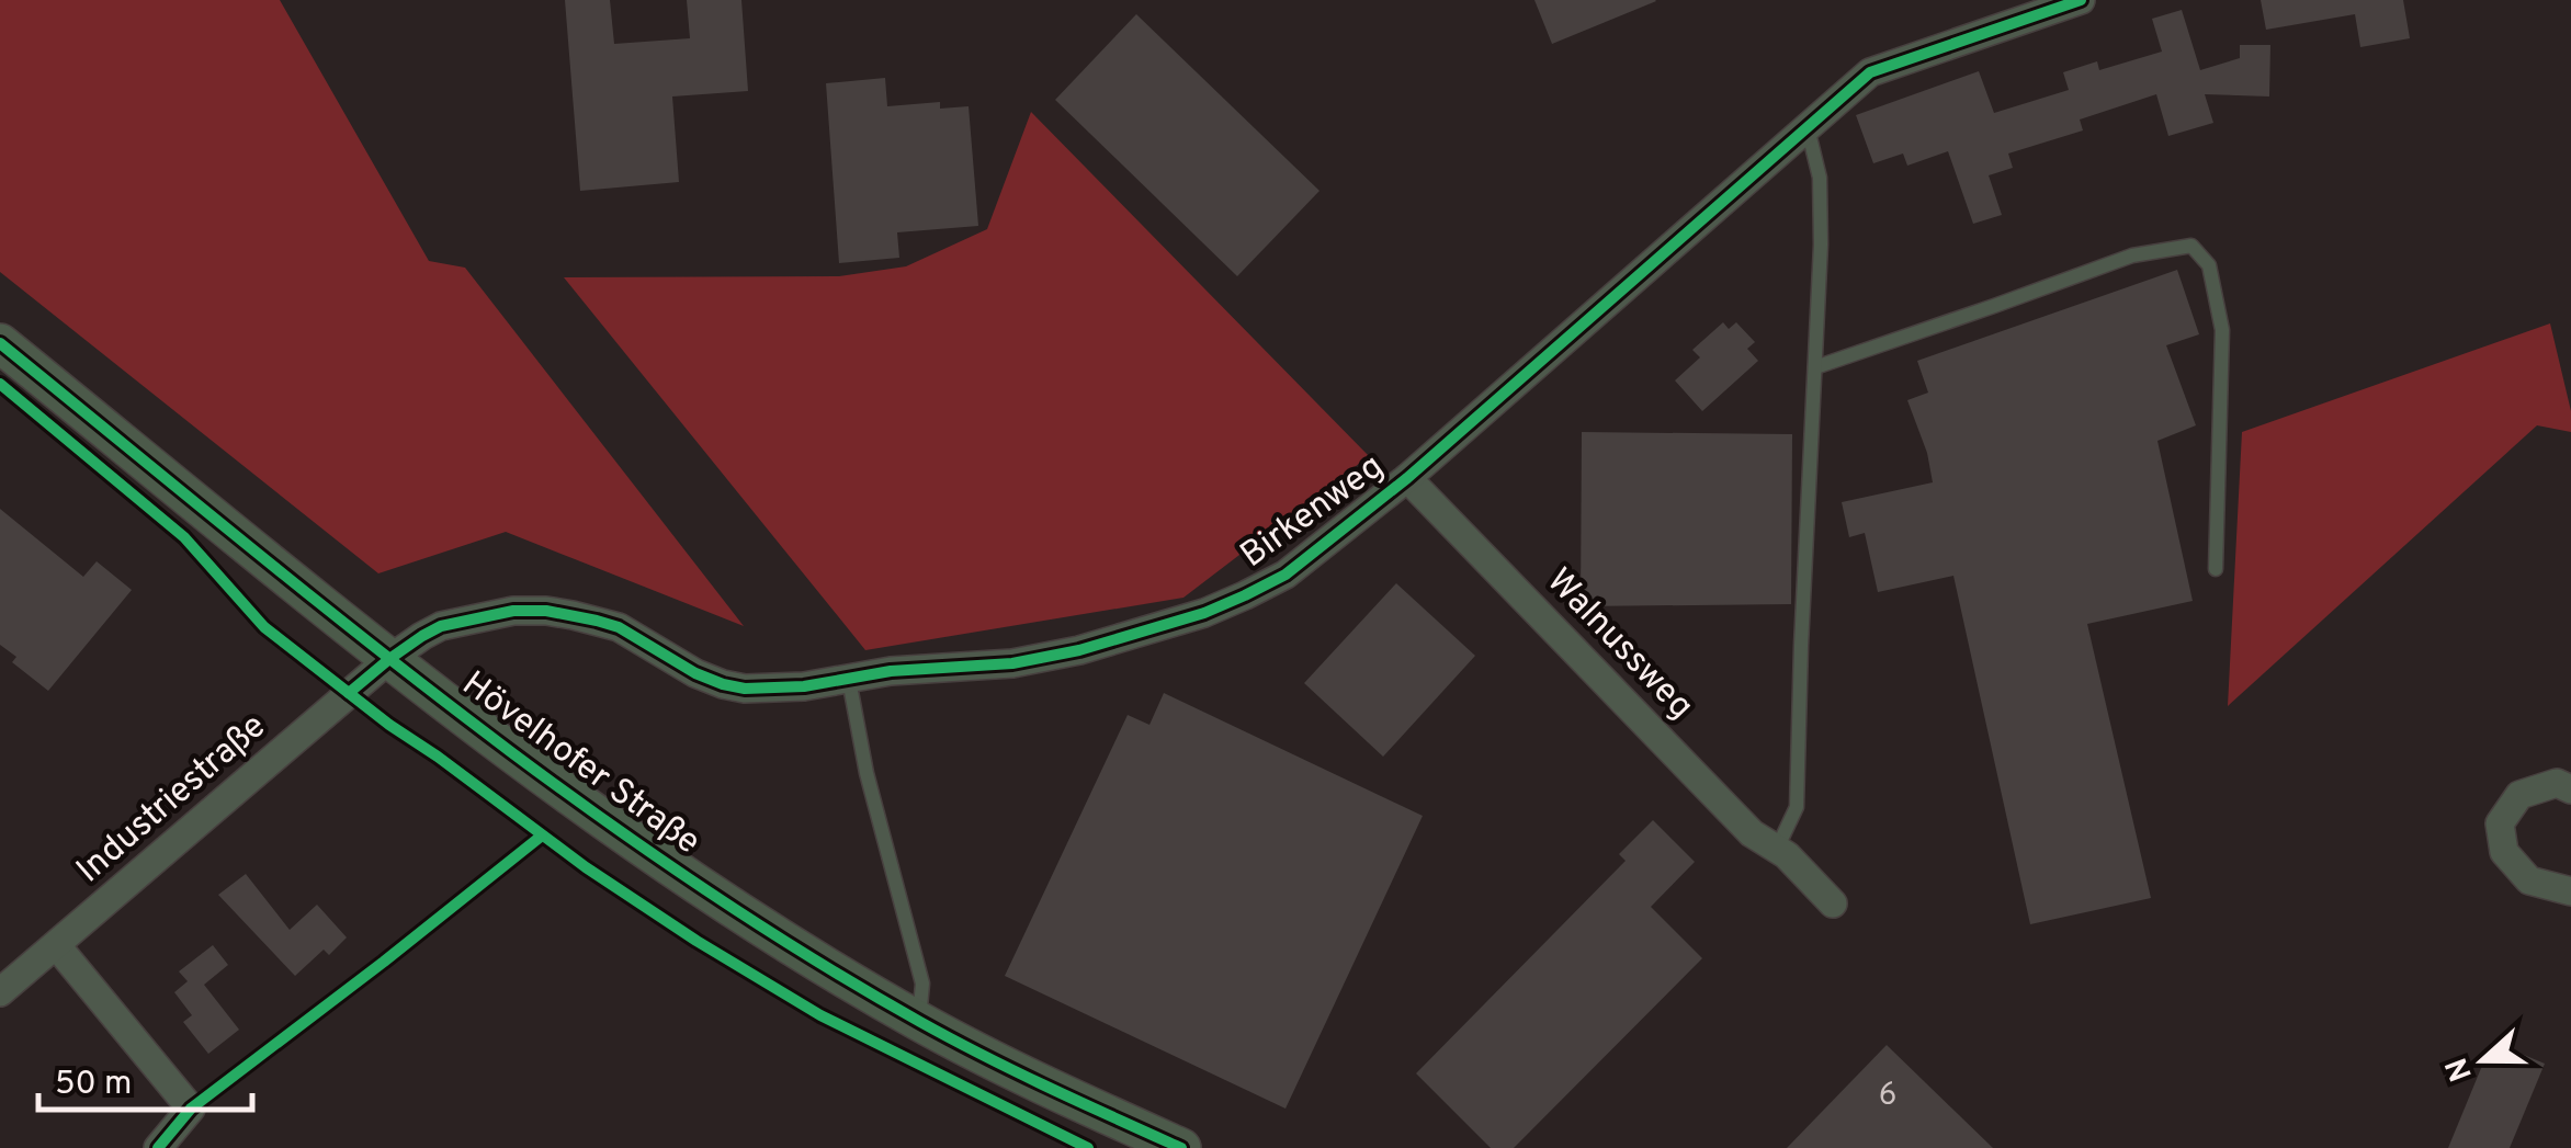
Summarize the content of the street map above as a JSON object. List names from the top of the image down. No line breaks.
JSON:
{"streets":{"main road":["Hövelhofer Straße"],"street":["Birkenweg","Walnussweg","Industriestraße"]},"crossings":[["Birkenweg","Walnussweg"],["Birkenweg","Hövelhofer Straße"],["Birkenweg","Industriestraße"],["Hövelhofer Straße","Industriestraße"]],"house_numbers":["6"],"scale_bar":"50 m","north":"left"}
